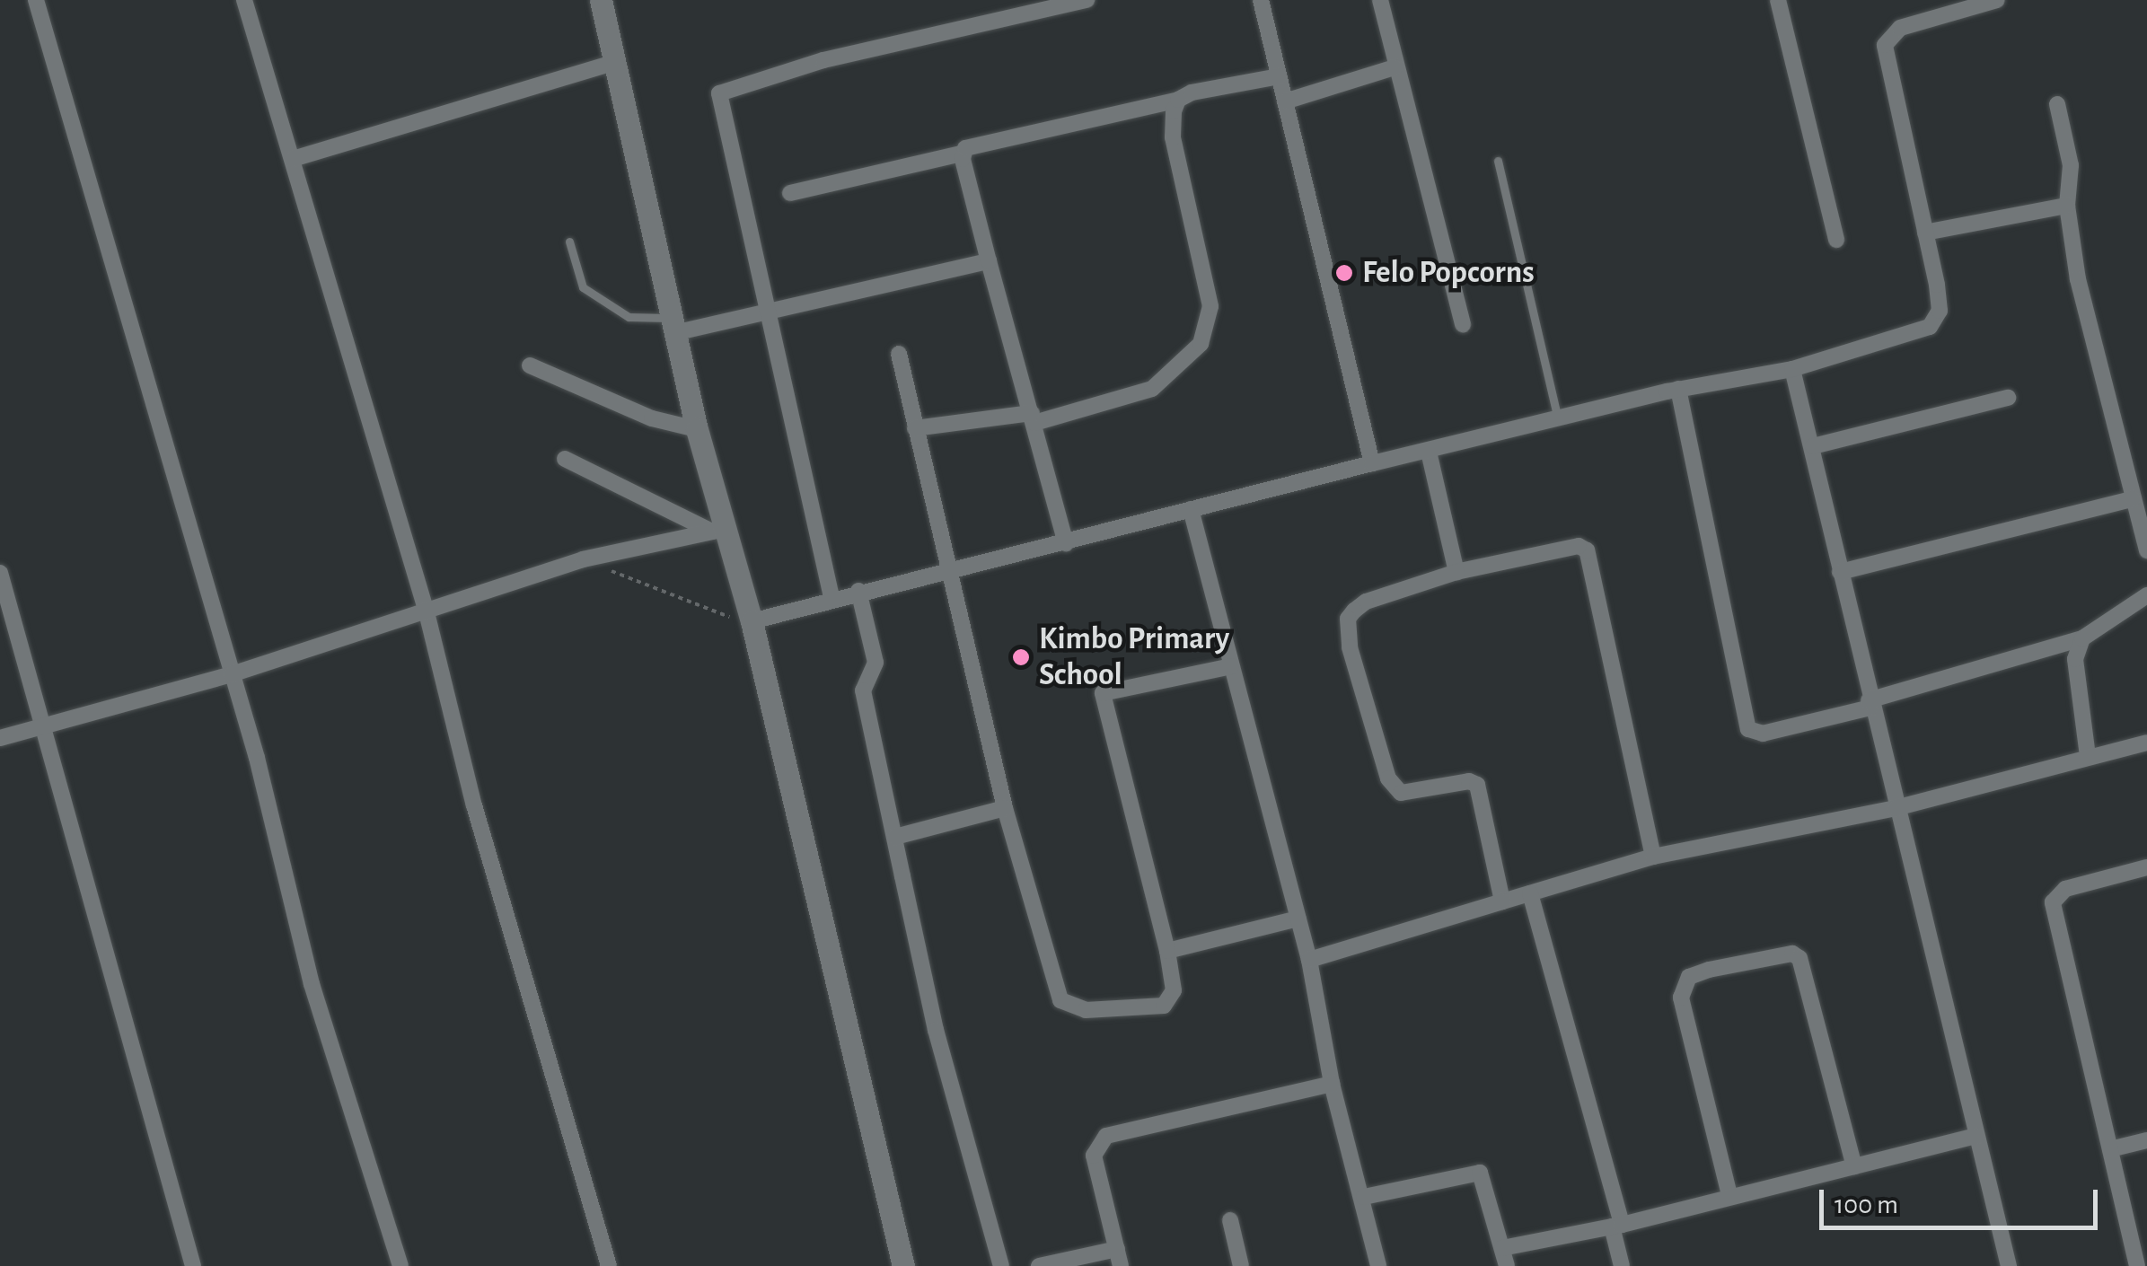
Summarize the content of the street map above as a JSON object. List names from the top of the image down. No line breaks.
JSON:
{"places":["Felo Popcorns","Kimbo Primary School"],"scale_bar":"100 m"}
